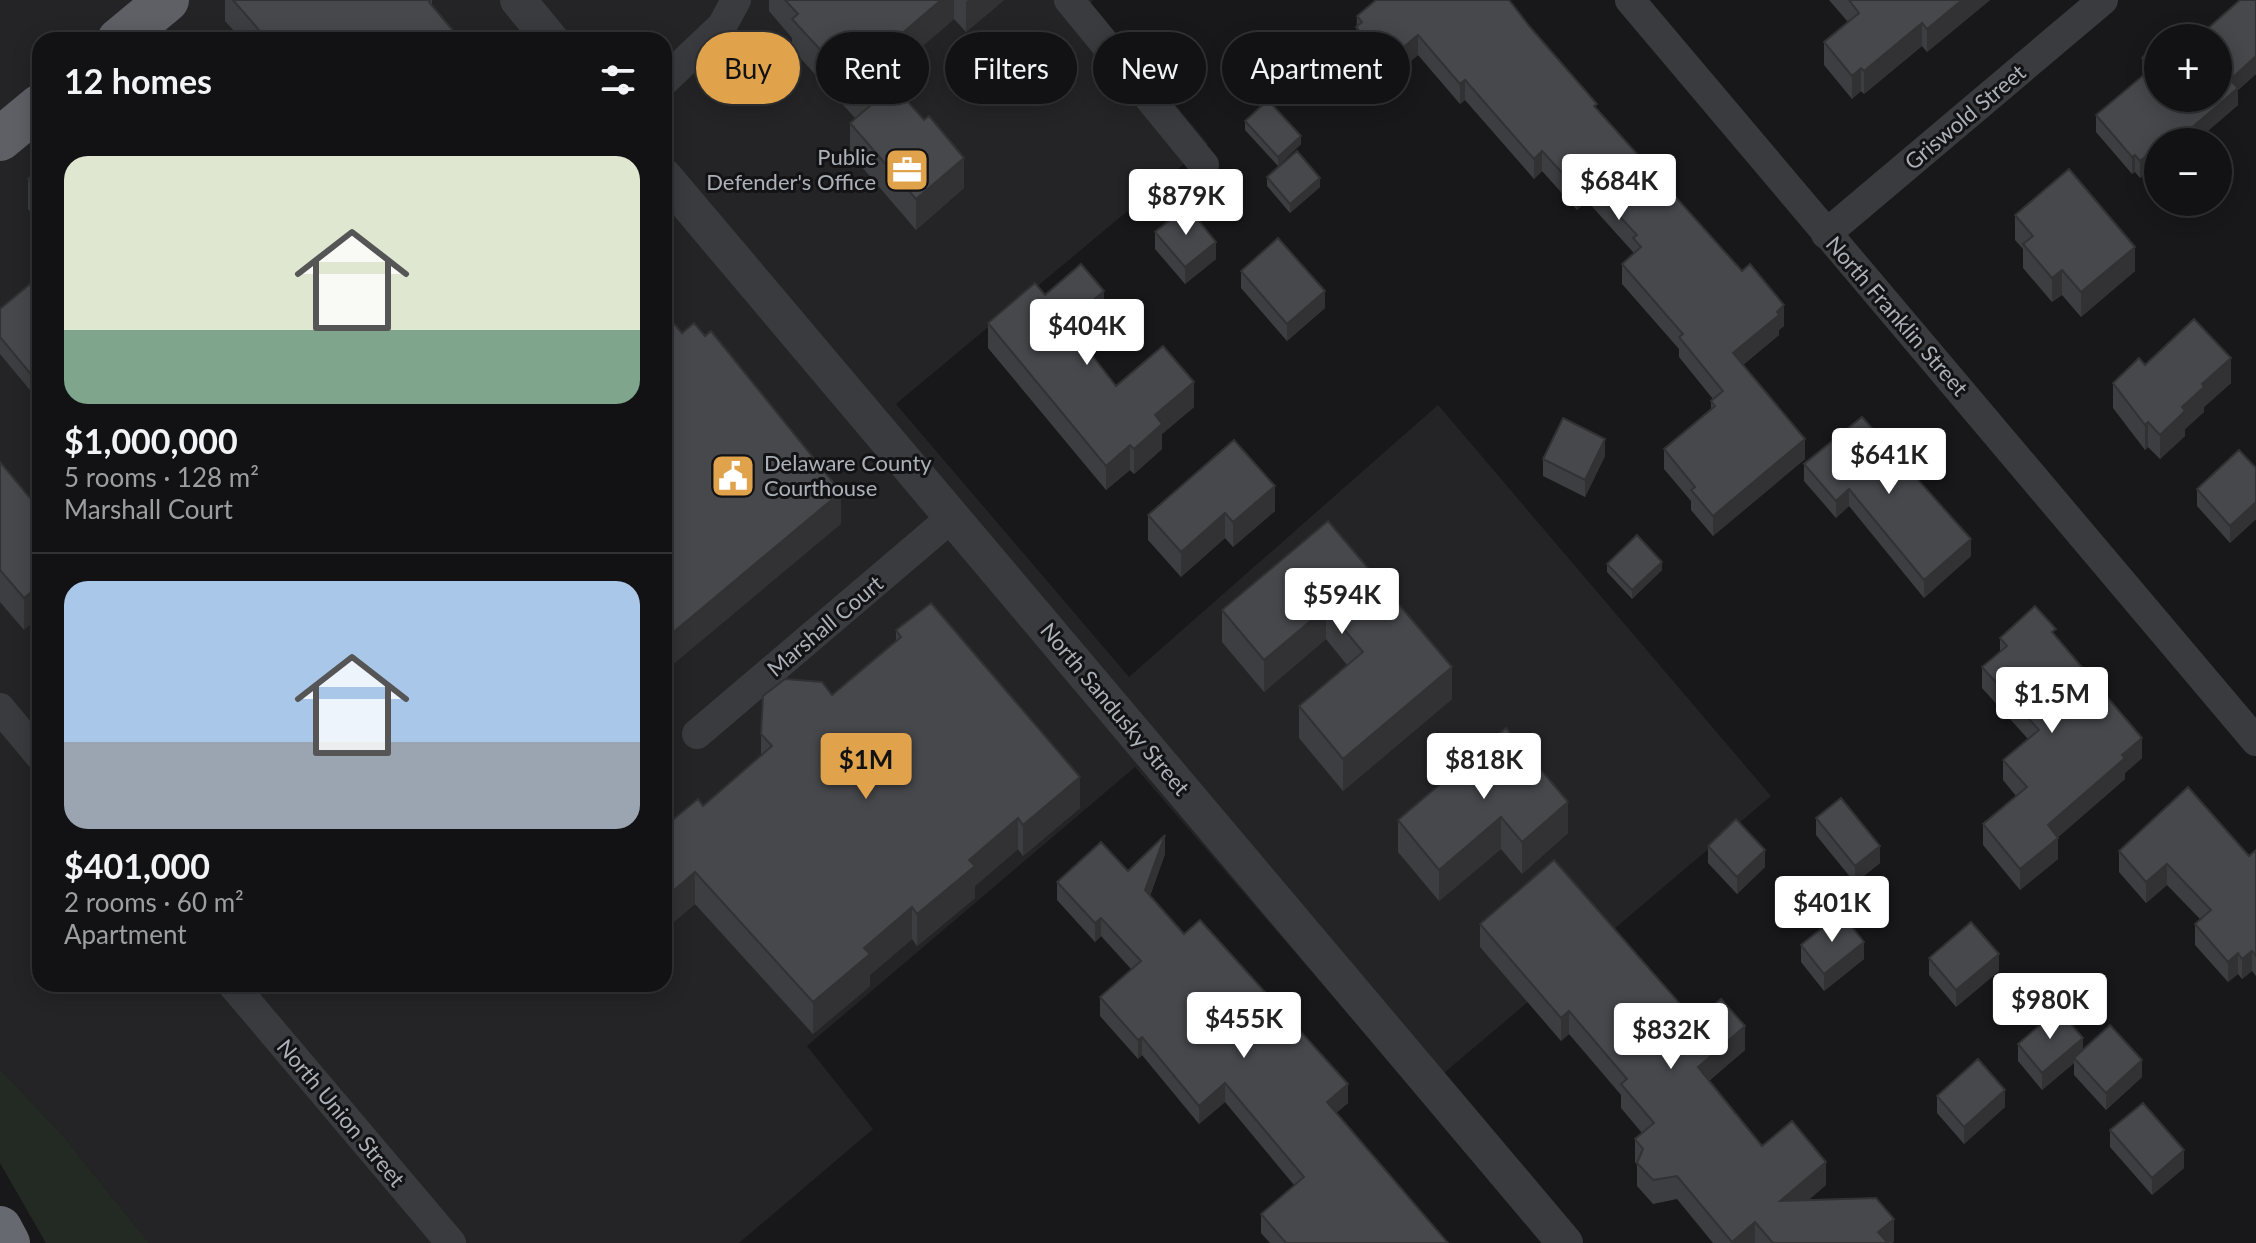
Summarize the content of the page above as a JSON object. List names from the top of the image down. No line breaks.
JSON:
{"streets":{"street":["Griswold Street","North Franklin Street","Marshall Court","North Sandusky Street","North Union Street"]},"crossings":[["Griswold Street","North Franklin Street"],["Marshall Court","North Sandusky Street"]],"places":{"office":["Public Defender's Office"],"public building":["Delaware County Courthouse"]},"page":{"map_buttons":["+","−"],"chip":["Buy","Rent","Filters","New","Apartment"],"heading":"12 homes","list":[{"name":"$1,000,000","note":"5 rooms · 128 m² · Marshall Court"},{"name":"$401,000","note":"2 rooms · 60 m² · Apartment"}],"price":["$684K","$879K","$404K","$641K","$594K","$1.5M","$1M","$818K","$401K","$980K","$455K","$832K"]}}
